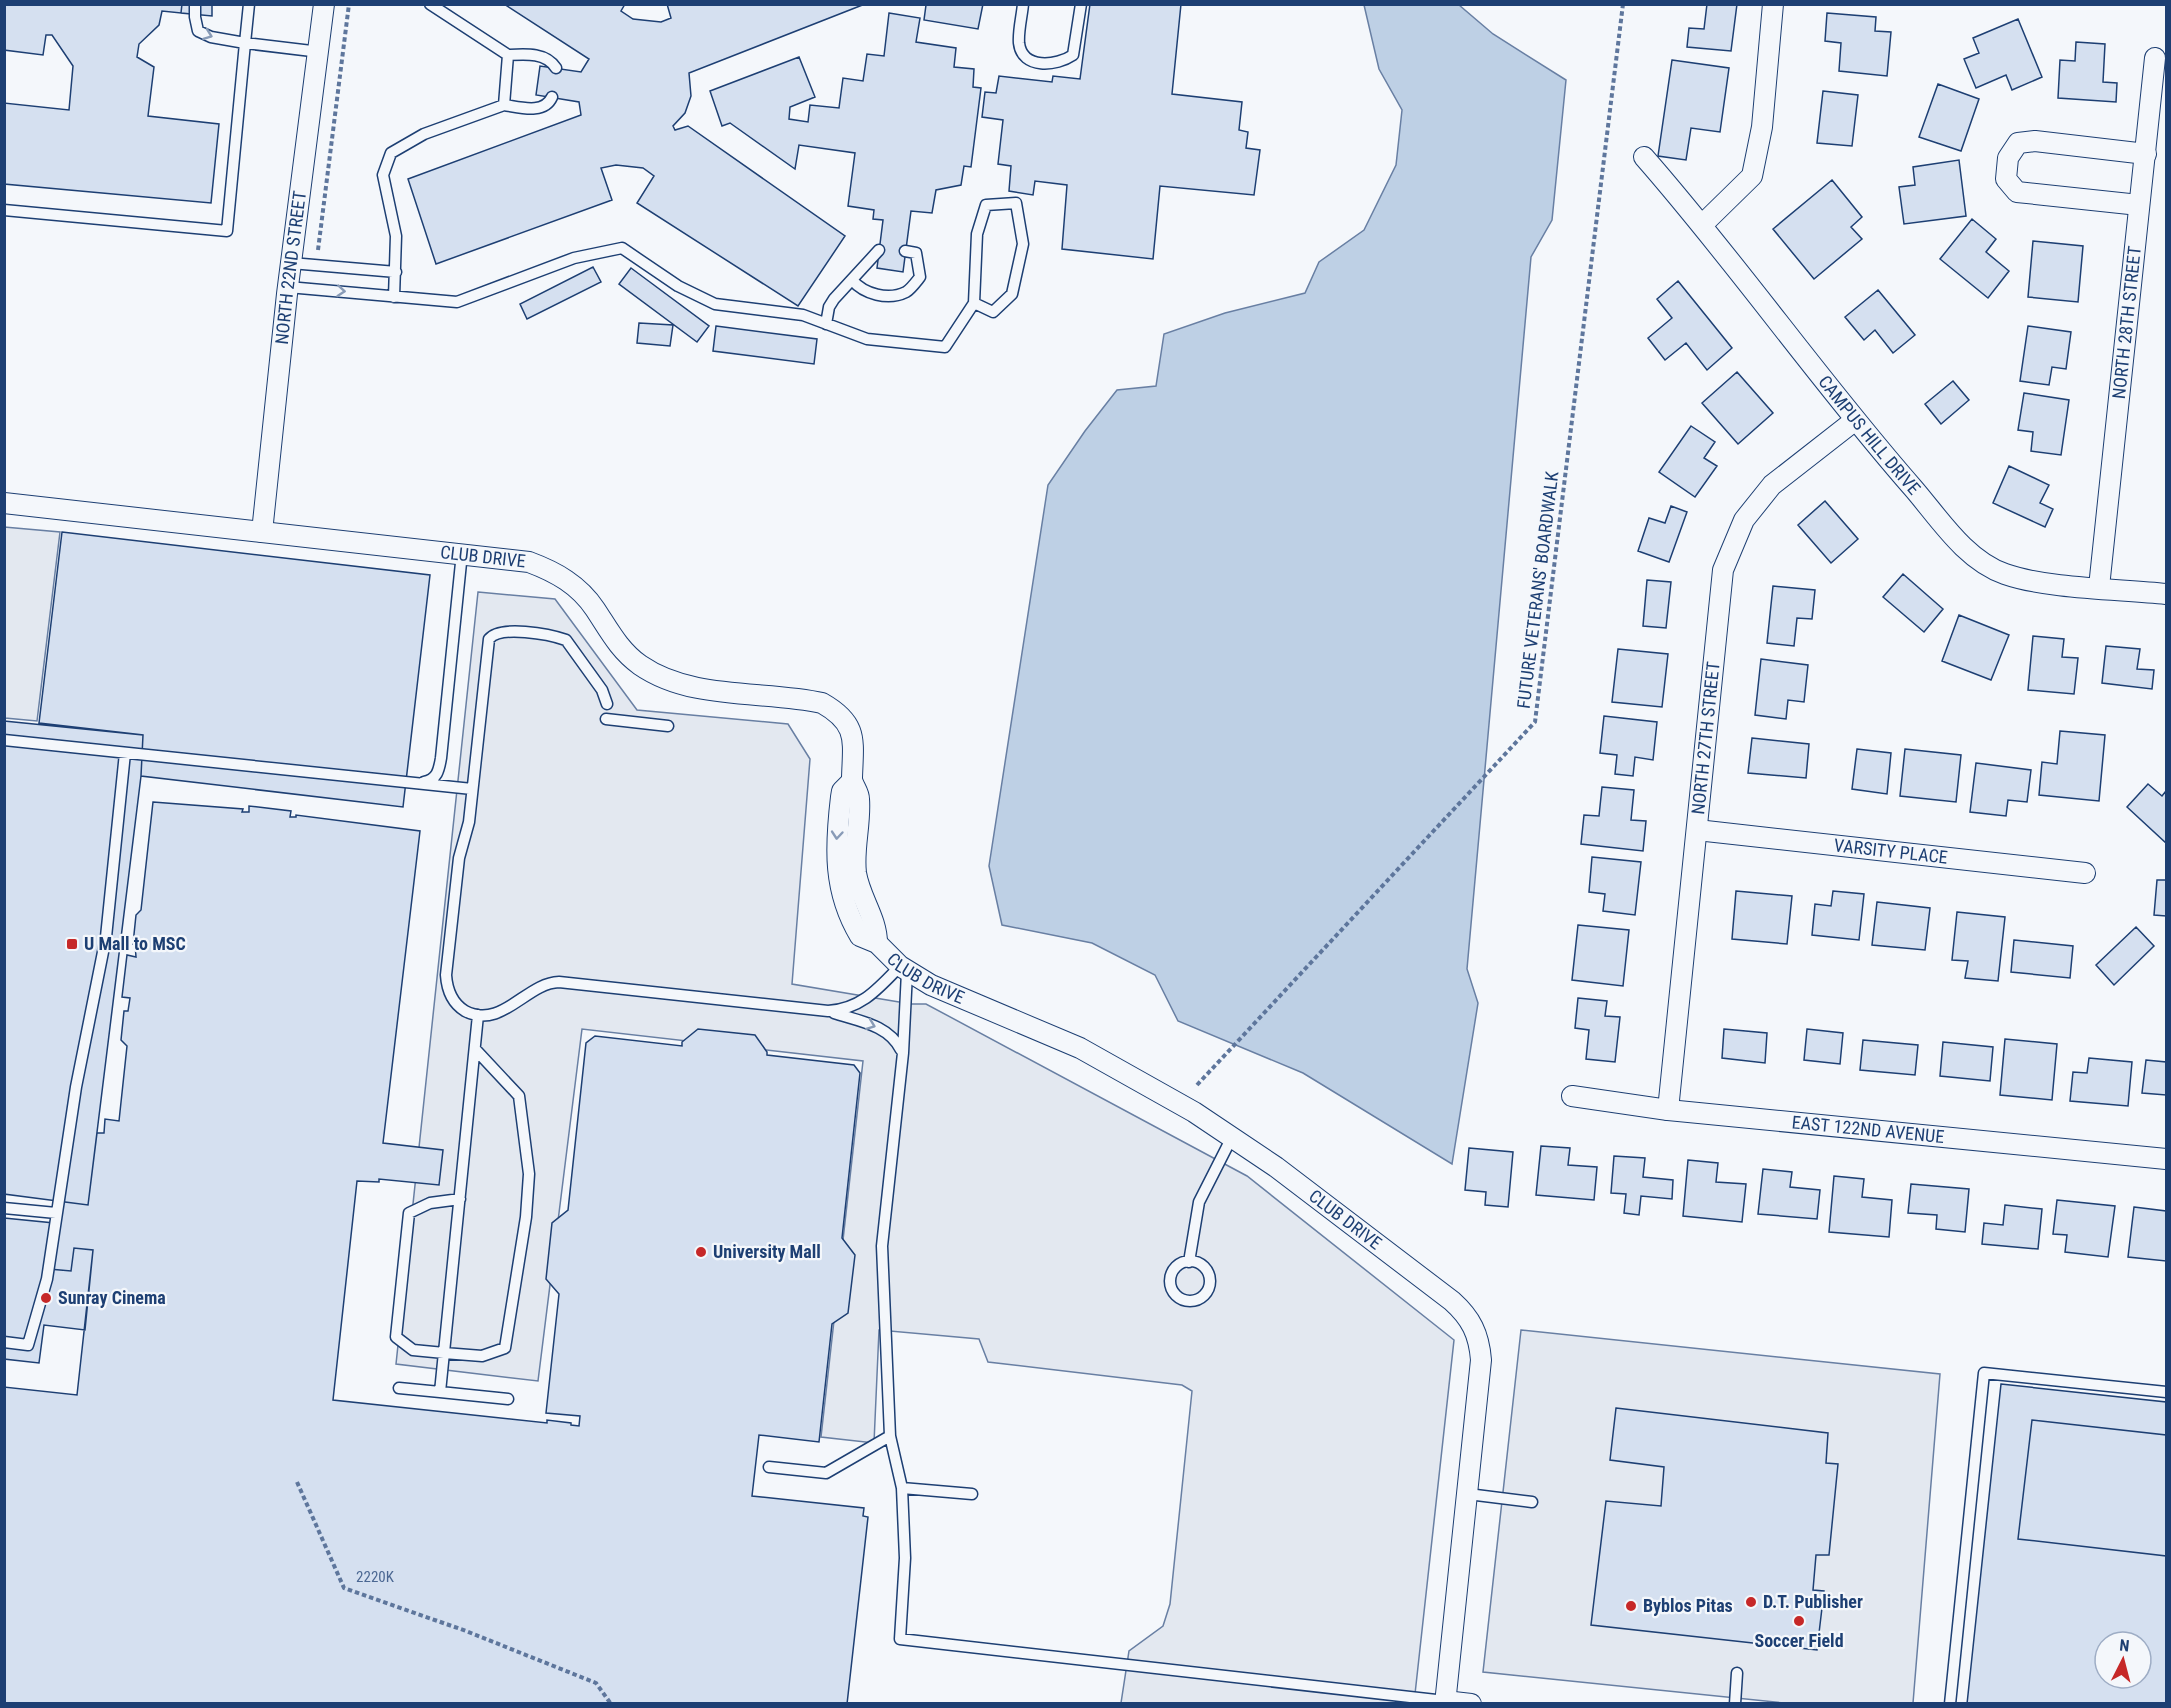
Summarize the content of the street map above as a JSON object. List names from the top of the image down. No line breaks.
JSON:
{"streets":{"street":["NORTH 22ND STREET","NORTH 28TH STREET","CAMPUS HILL DRIVE","CLUB DRIVE","NORTH 27TH STREET","VARSITY PLACE","EAST 122ND AVENUE"],"path":["FUTURE VETERANS' BOARDWALK"]},"crossings":[["NORTH 22ND STREET","CLUB DRIVE"],["NORTH 28TH STREET","CAMPUS HILL DRIVE"],["CAMPUS HILL DRIVE","NORTH 27TH STREET"],["NORTH 27TH STREET","VARSITY PLACE"],["NORTH 27TH STREET","EAST 122ND AVENUE"]],"places":{"transit":["U Mall to MSC"],"other":["University Mall","Sunray Cinema","D.T. Publisher","Byblos Pitas","Soccer Field"]},"house_numbers":["2220K"],"north":"top"}
